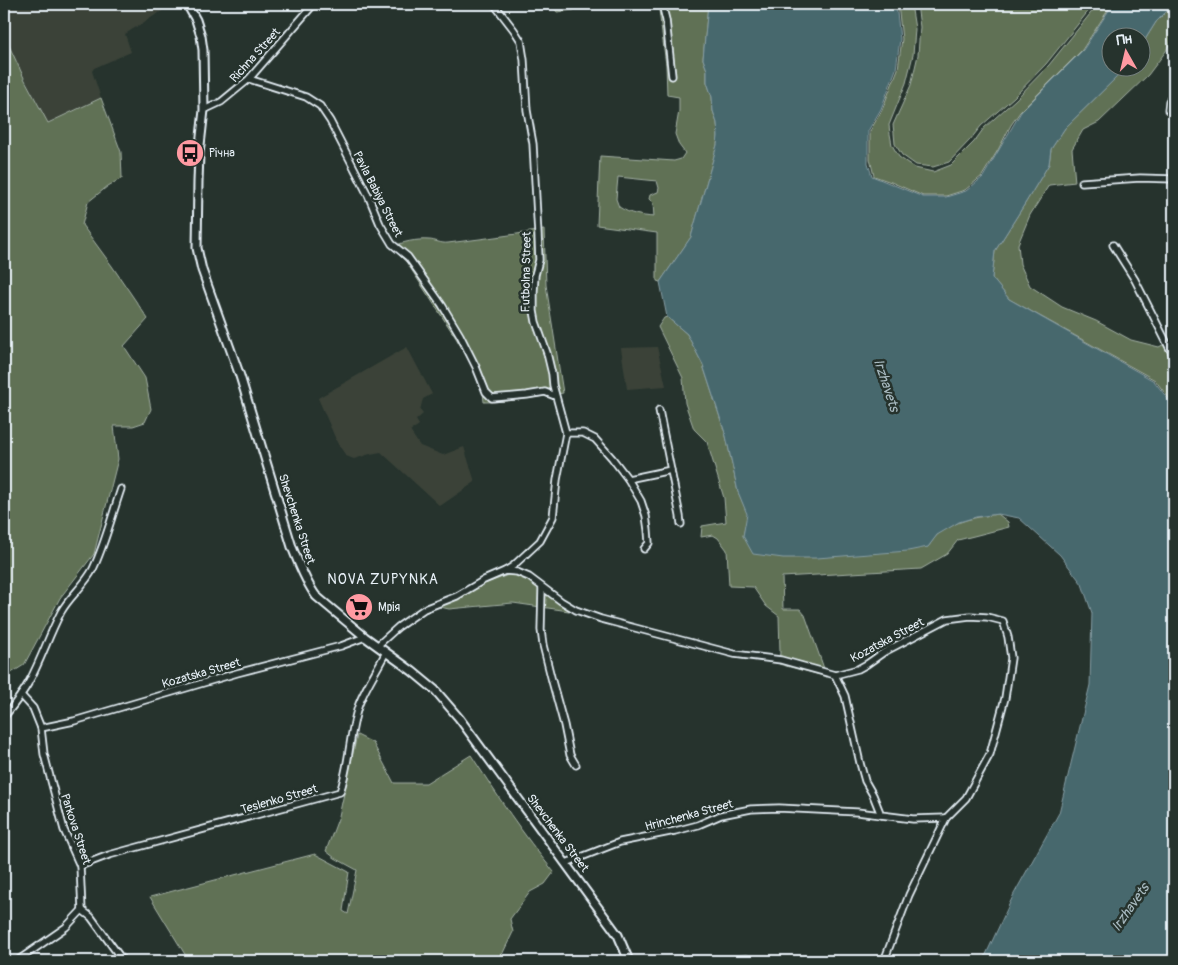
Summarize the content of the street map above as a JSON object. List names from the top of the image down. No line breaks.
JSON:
{"streets":{"street":["Richna Street","Pavla Babiya Street","Futbolna Street","Shevchenka Street","Kozatska Street","Teslenko Street","Hrinchenka Street","Parkova Street"]},"crossings":[["Richna Street","Pavla Babiya Street"],["Richna Street","Shevchenka Street"],["Pavla Babiya Street","Futbolna Street"],["Shevchenka Street","Kozatska Street"],["Shevchenka Street","Teslenko Street"],["Shevchenka Street","Hrinchenka Street"],["Kozatska Street","Hrinchenka Street"],["Kozatska Street","Parkova Street"],["Teslenko Street","Parkova Street"]],"districts":["NOVA ZUPYNKA"],"water":["Irzhavets"],"places":{"bus stop":["Річна"],"supermarket":["Мрія"]},"north":"top"}
